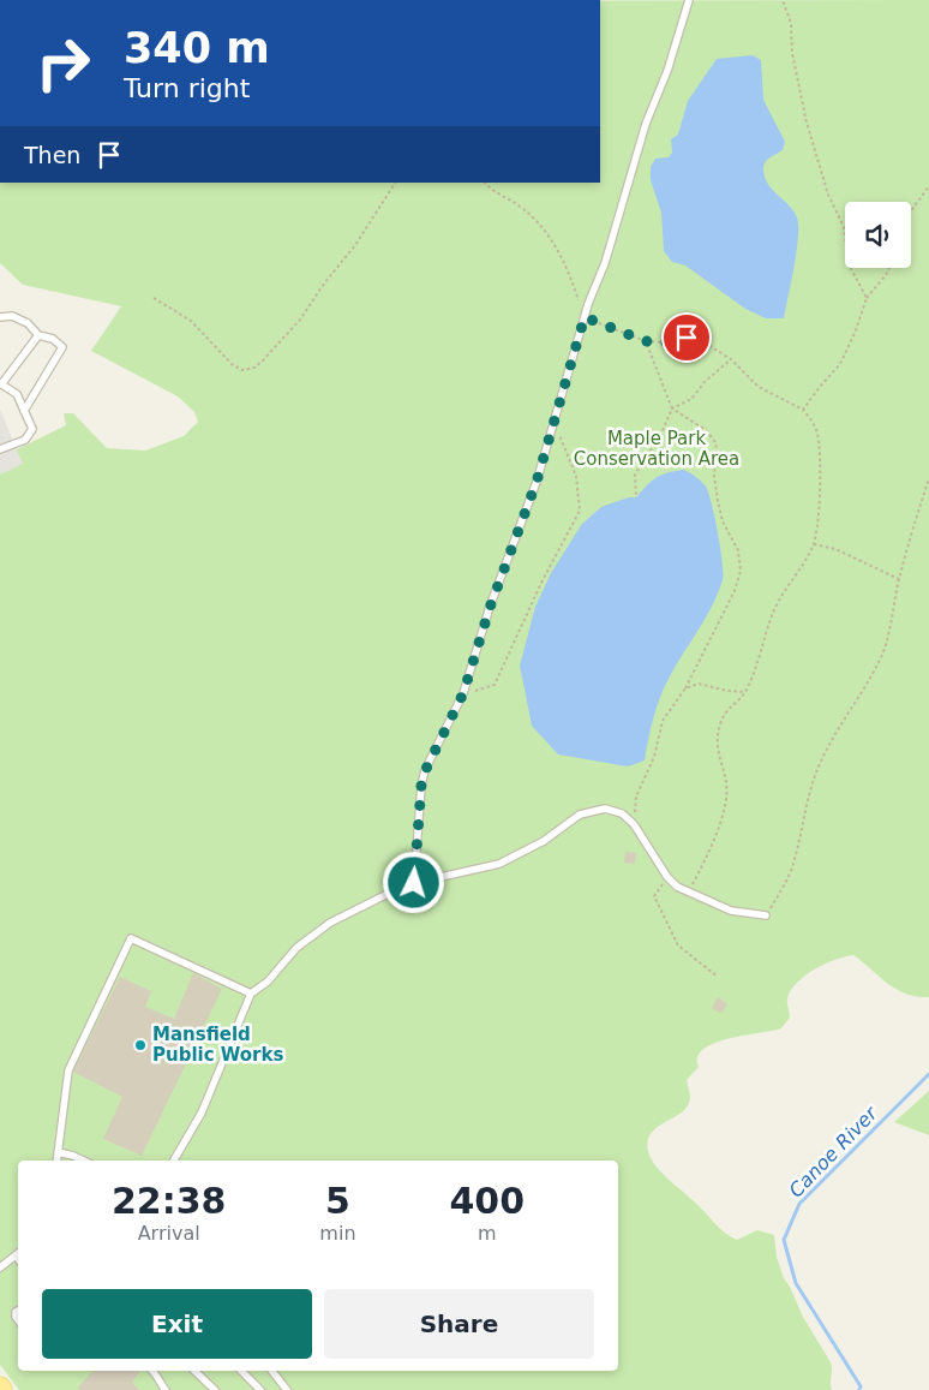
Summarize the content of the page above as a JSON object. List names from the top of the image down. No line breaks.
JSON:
{"water":["Canoe River"],"parks":["Maple Park Conservation Area"],"places":["Mansfield Public Works"],"page":{"turn":["340 m","Turn right"],"then":"Then","eta":["22:38","Arrival","5","min","400","m"],"buttons":["Exit","Share"]}}
